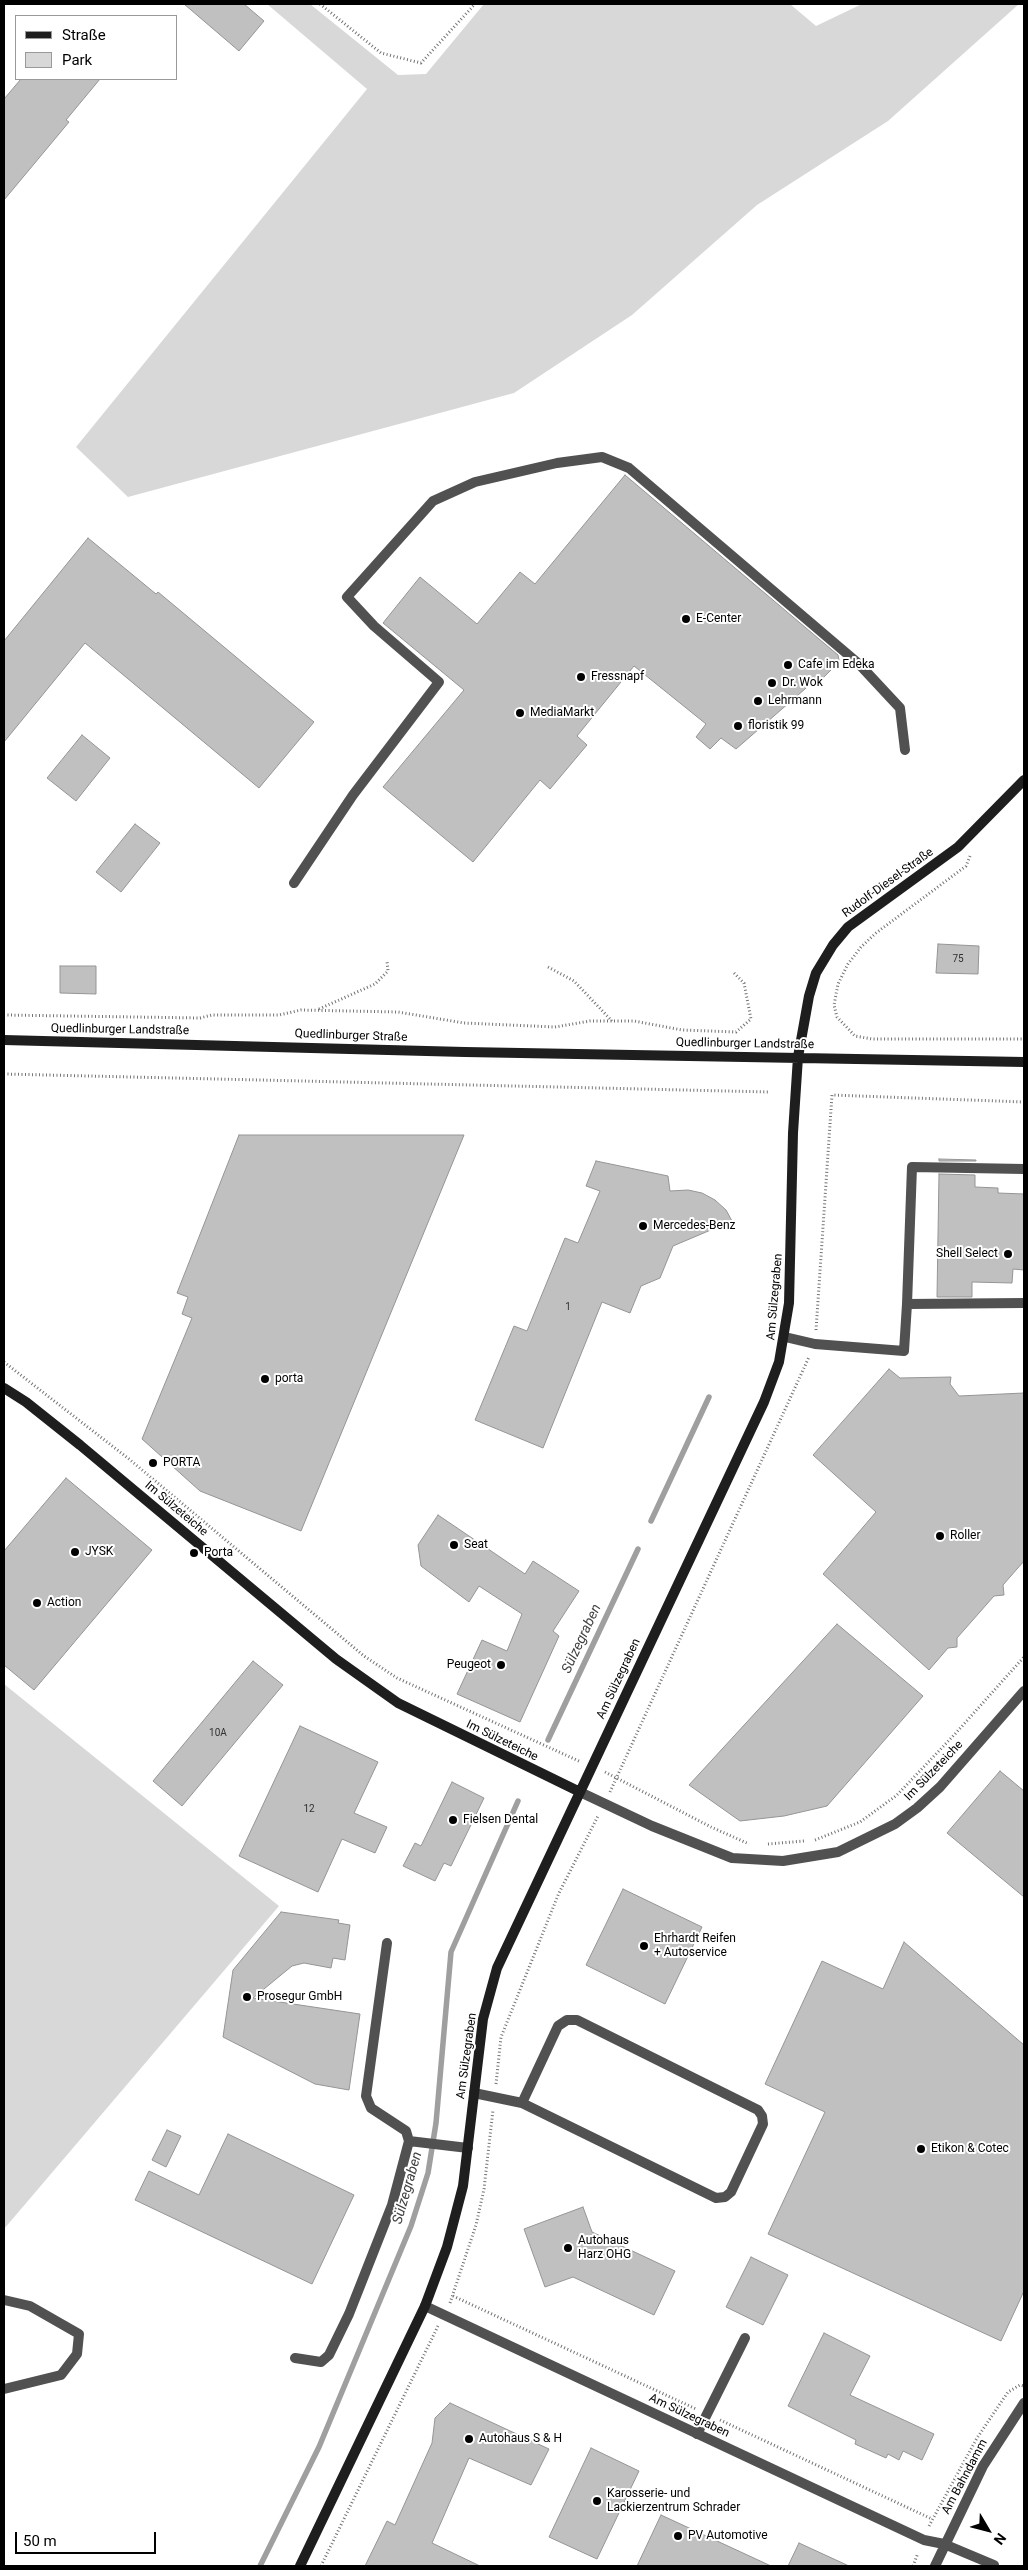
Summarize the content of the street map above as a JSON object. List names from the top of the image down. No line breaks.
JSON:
{"streets":{"street":["Rudolf-Diesel-Straße","Quedlinburger Landstraße","Quedlinburger Straße","Am Sülzegraben","Im Sülzeteiche","Am Bahndamm"]},"crossings":[["Rudolf-Diesel-Straße","Quedlinburger Landstraße"],["Rudolf-Diesel-Straße","Am Sülzegraben"],["Quedlinburger Landstraße","Quedlinburger Straße"],["Quedlinburger Landstraße","Am Sülzegraben"],["Am Sülzegraben","Im Sülzeteiche"],["Am Sülzegraben","Am Bahndamm"]],"water":["Sülzegraben"],"places":["E-Center","Cafe im Edeka","Fressnapf","Dr. Wok","Lehrmann","MediaMarkt","floristik 99","Mercedes-Benz","Shell Select","porta","PORTA","Roller","Seat","JYSK","Porta","Action","Peugeot","Fielsen Dental","Ehrhardt Reifen + Autoservice","Prosegur GmbH","Etikon & Cotec","Autohaus Harz OHG","Autohaus S & H","Karosserie- und Lackierzentrum Schrader","PV Automotive"],"house_numbers":["75","1","10A","12"],"legend":["Straße","Park"],"scale_bar":"50 m","north":"bottom right"}
